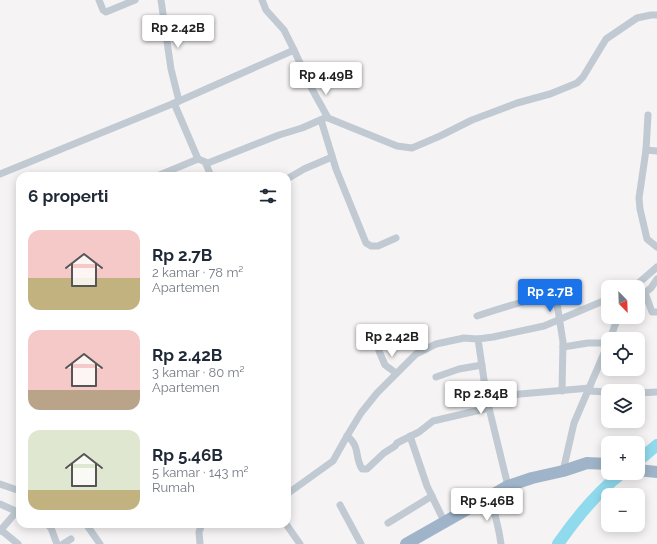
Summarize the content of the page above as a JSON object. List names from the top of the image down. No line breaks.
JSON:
{"north":"bottom right","page":{"price":["Rp 2.42B","Rp 4.49B","Rp 2.7B","Rp 2.42B","Rp 2.84B","Rp 5.46B"],"heading":"6 properti","list":[{"name":"Rp 2.7B","note":"2 kamar · 78 m² · Apartemen"},{"name":"Rp 2.42B","note":"3 kamar · 80 m² · Apartemen"},{"name":"Rp 5.46B","note":"5 kamar · 143 m² · Rumah"}],"map_buttons":["+","−"]}}
